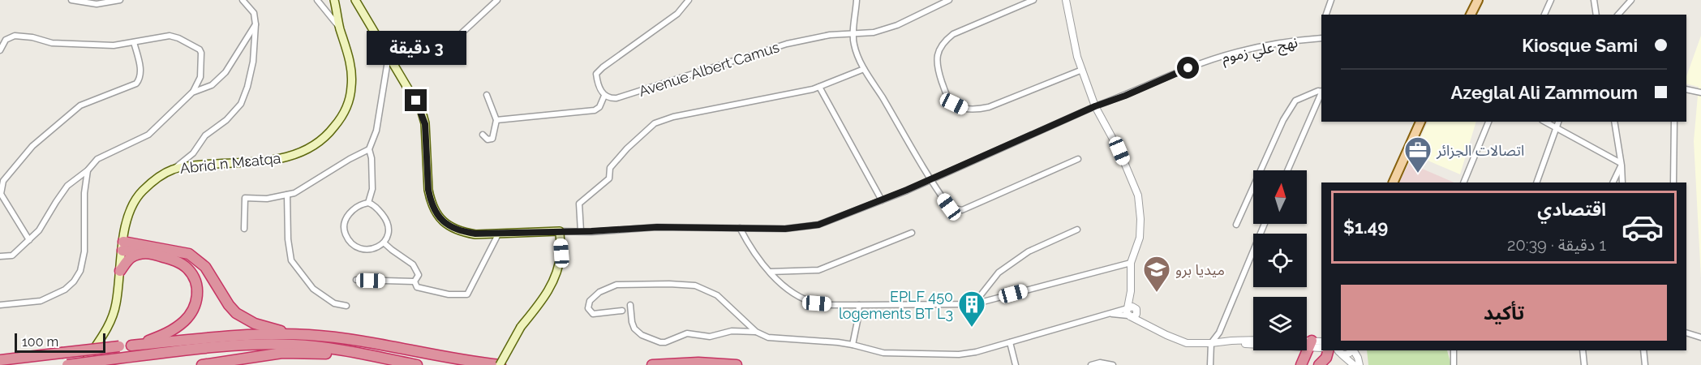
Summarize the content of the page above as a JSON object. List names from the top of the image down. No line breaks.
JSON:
{"streets":{"main road":["Abrid n Mɛatqa"],"street":["نهج علي زموم","Avenue Albert Camus"]},"places":{"office":["اتصالات الجزائر"],"school or university":["ميديا برو"],"building":["EPLF 450 logements BT L3"]},"scale_bar":"100 m","north":"top","page":{"banner":["Kiosque Sami","Azeglal Ali Zammoum"],"bubble":"3 دقيقة","list":[{"name":"اقتصادي","note":"1 دقيقة · 20:39","value":"$1.49"}],"buttons":"تأكيد","scale":"100 m"}}
